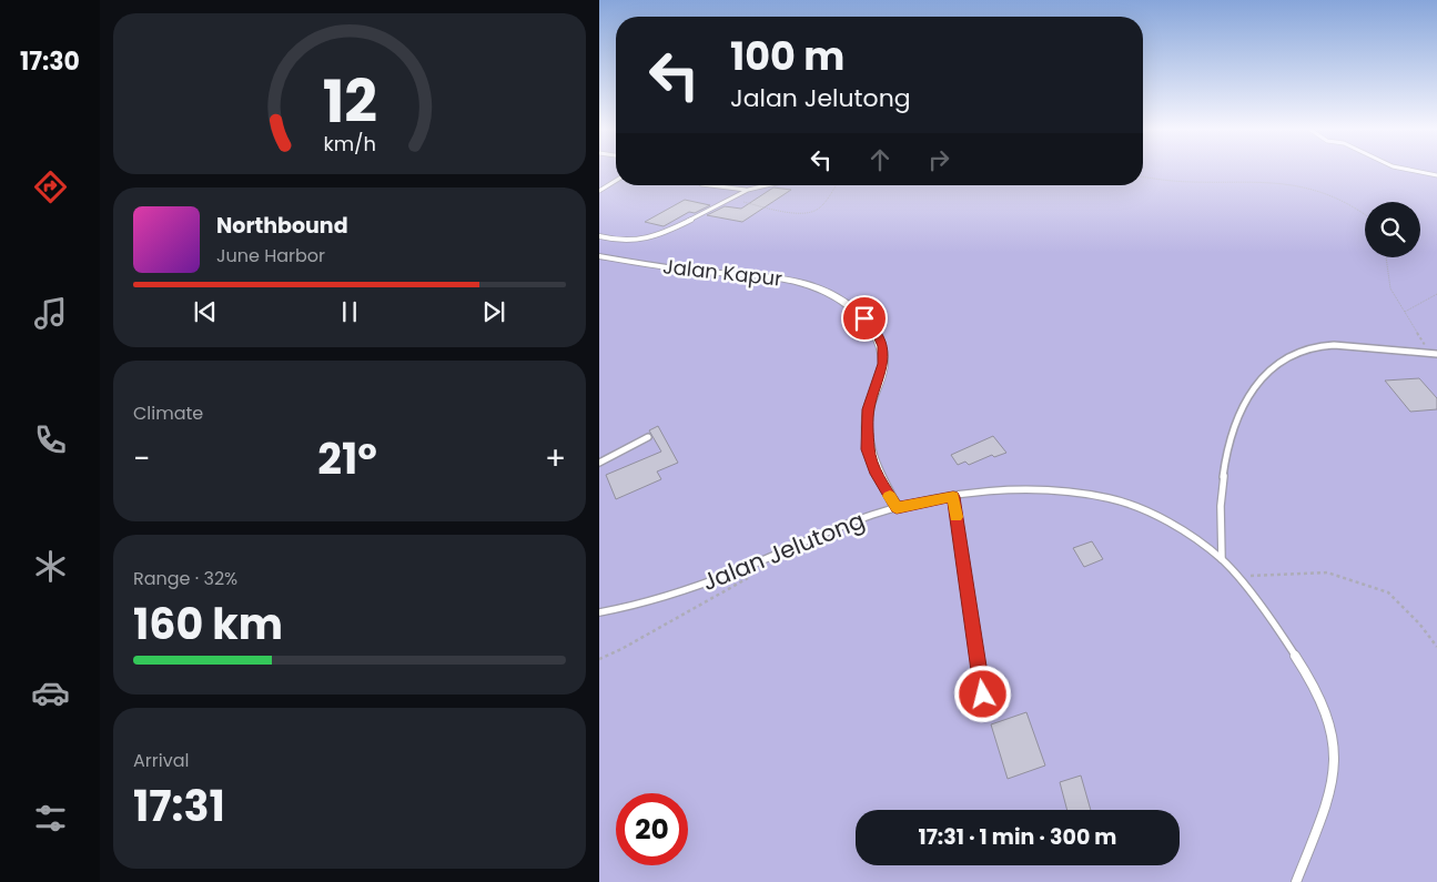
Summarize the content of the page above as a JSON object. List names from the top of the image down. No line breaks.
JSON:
{"streets":{"street":["Jalan Kapur"],"lane":["Jalan Jelutong"]},"crossings":[["Jalan Kapur","Jalan Jelutong"]],"page":{"tabs":"17:30","turn":["100 m","Jalan Jelutong"],"song":["Northbound","June Harbor"],"tile":["Climate",["Range · 32%","160 km"],["Arrival","17:31"]],"heat":["−","21°","+"],"limit":"20","trip":"17:31 · 1 min · 300 m","gauge":["12","km/h"]}}
